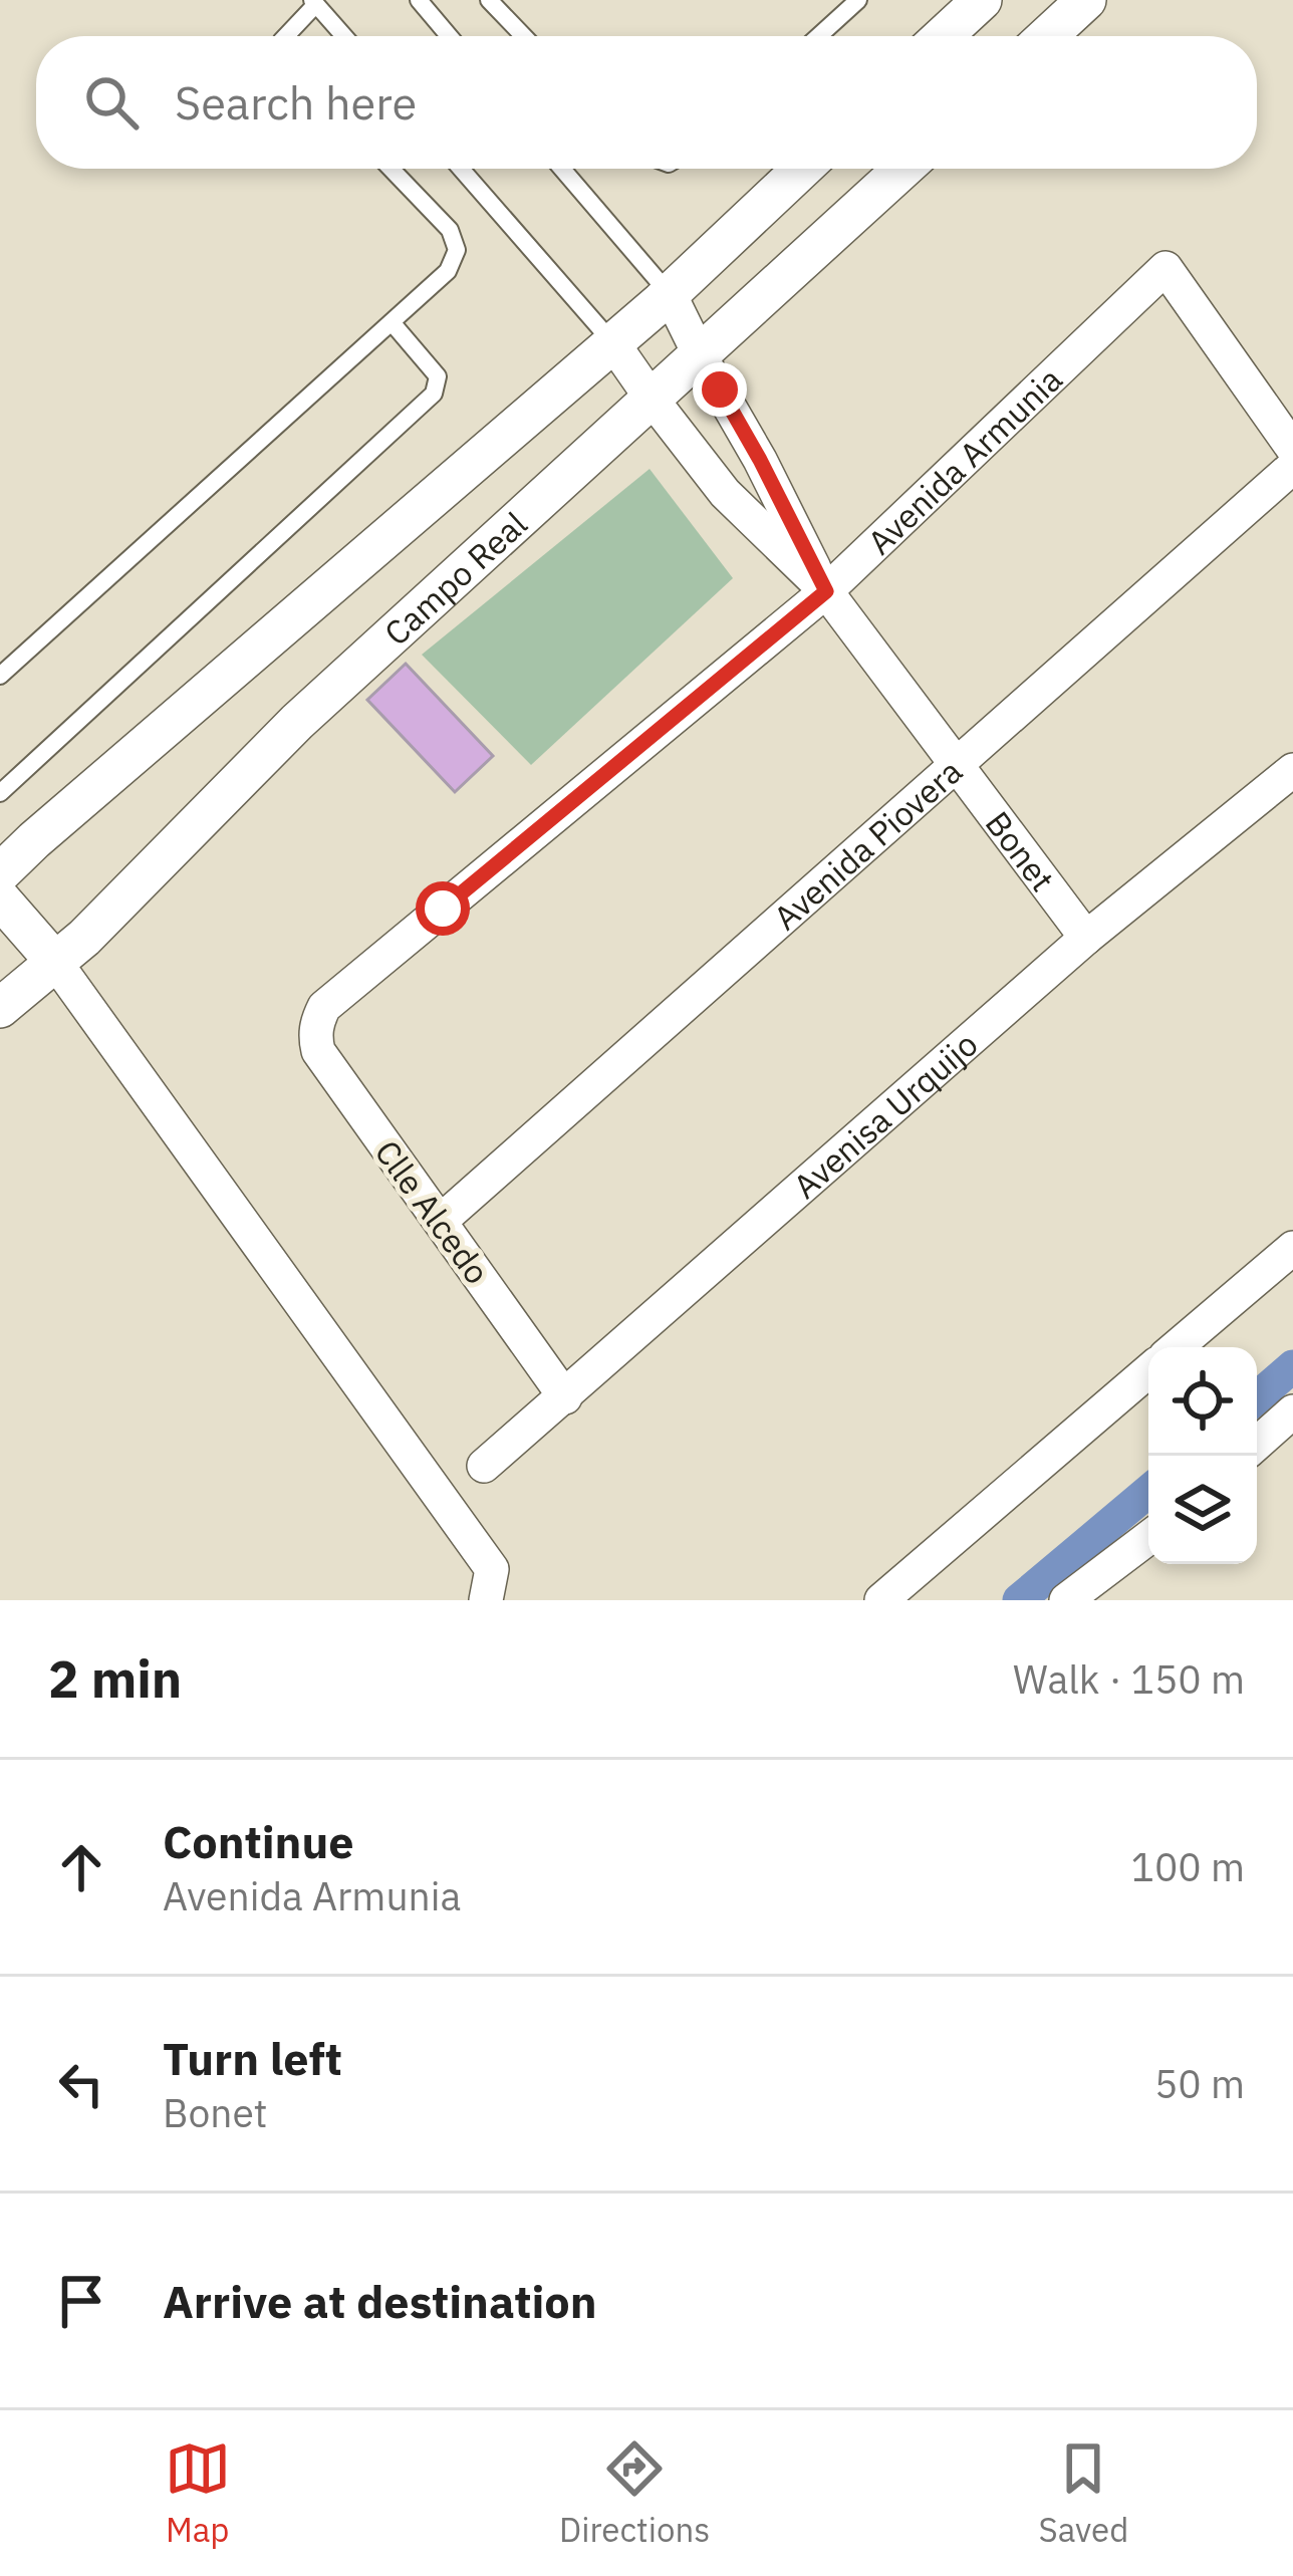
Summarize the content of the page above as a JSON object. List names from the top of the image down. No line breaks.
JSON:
{"streets":{"street":["Avenida Armunia","Campo Real","Avenida Piovera","Bonet","Avenisa Urquijo","Clle Alcedo"]},"crossings":[["Avenida Armunia","Bonet"],["Avenida Armunia","Clle Alcedo"],["Campo Real","Bonet"],["Avenida Piovera","Bonet"],["Avenida Piovera","Clle Alcedo"],["Bonet","Avenisa Urquijo"],["Avenisa Urquijo","Clle Alcedo"]],"page":{"search":"Search here","heading":["2 min","Walk · 150 m"],"list":[["Continue","Avenida Armunia","100 m"],["Turn left","Bonet","50 m"],"Arrive at destination"],"nav":["Map","Directions","Saved"]}}
